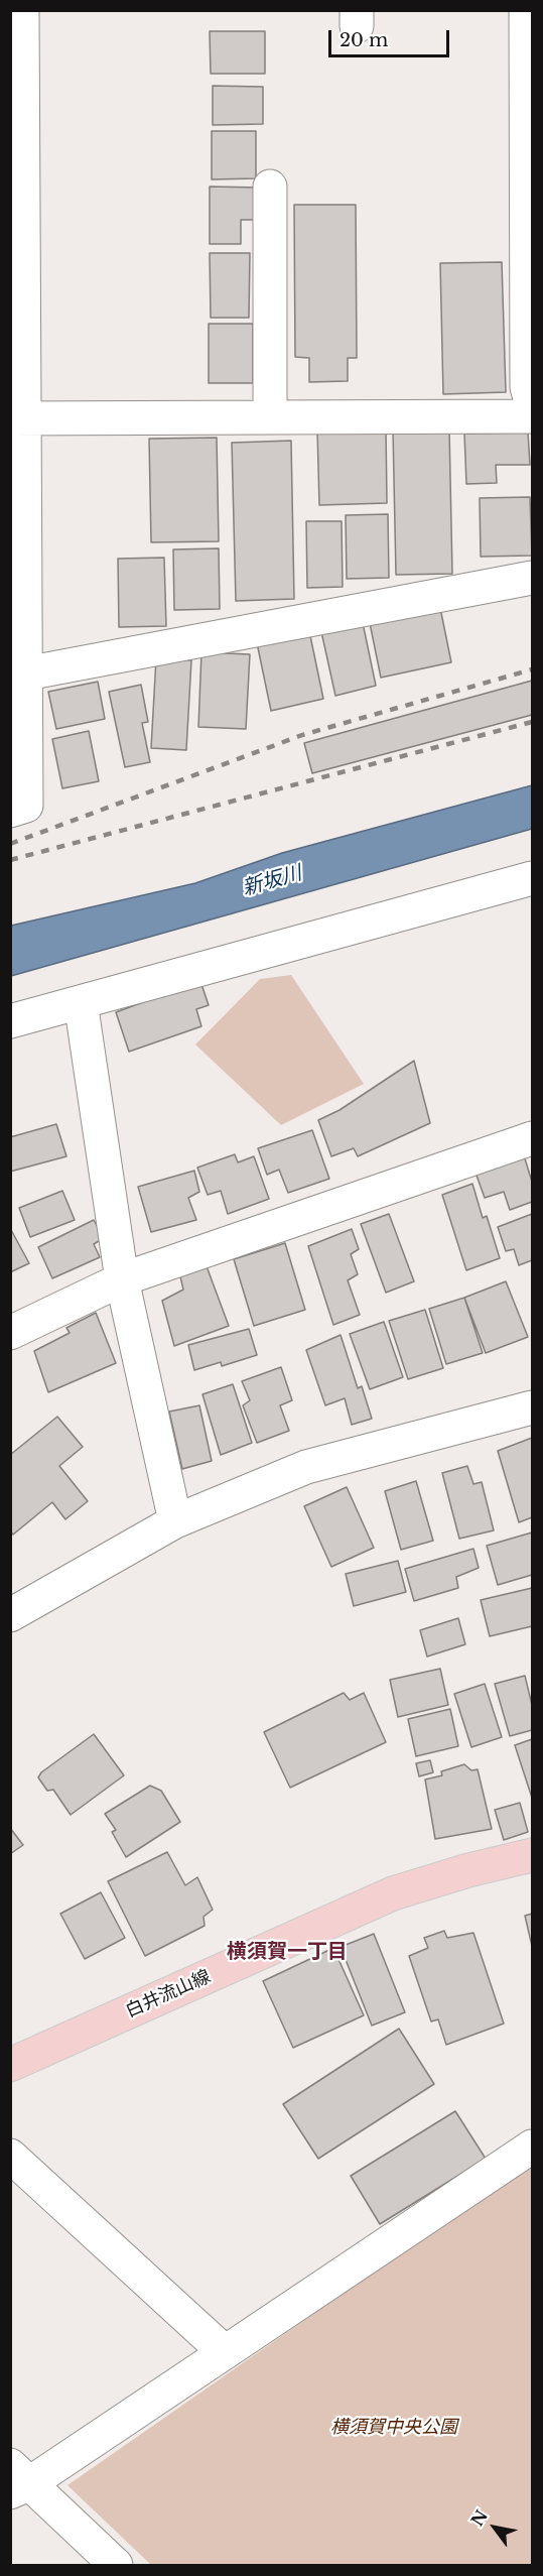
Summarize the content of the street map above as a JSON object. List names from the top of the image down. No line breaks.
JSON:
{"streets":{"main road":["白井流山線"]},"districts":["横須賀一丁目"],"water":["新坂川"],"parks":["横須賀中央公園"],"scale_bar":"20 m","north":"top left"}
